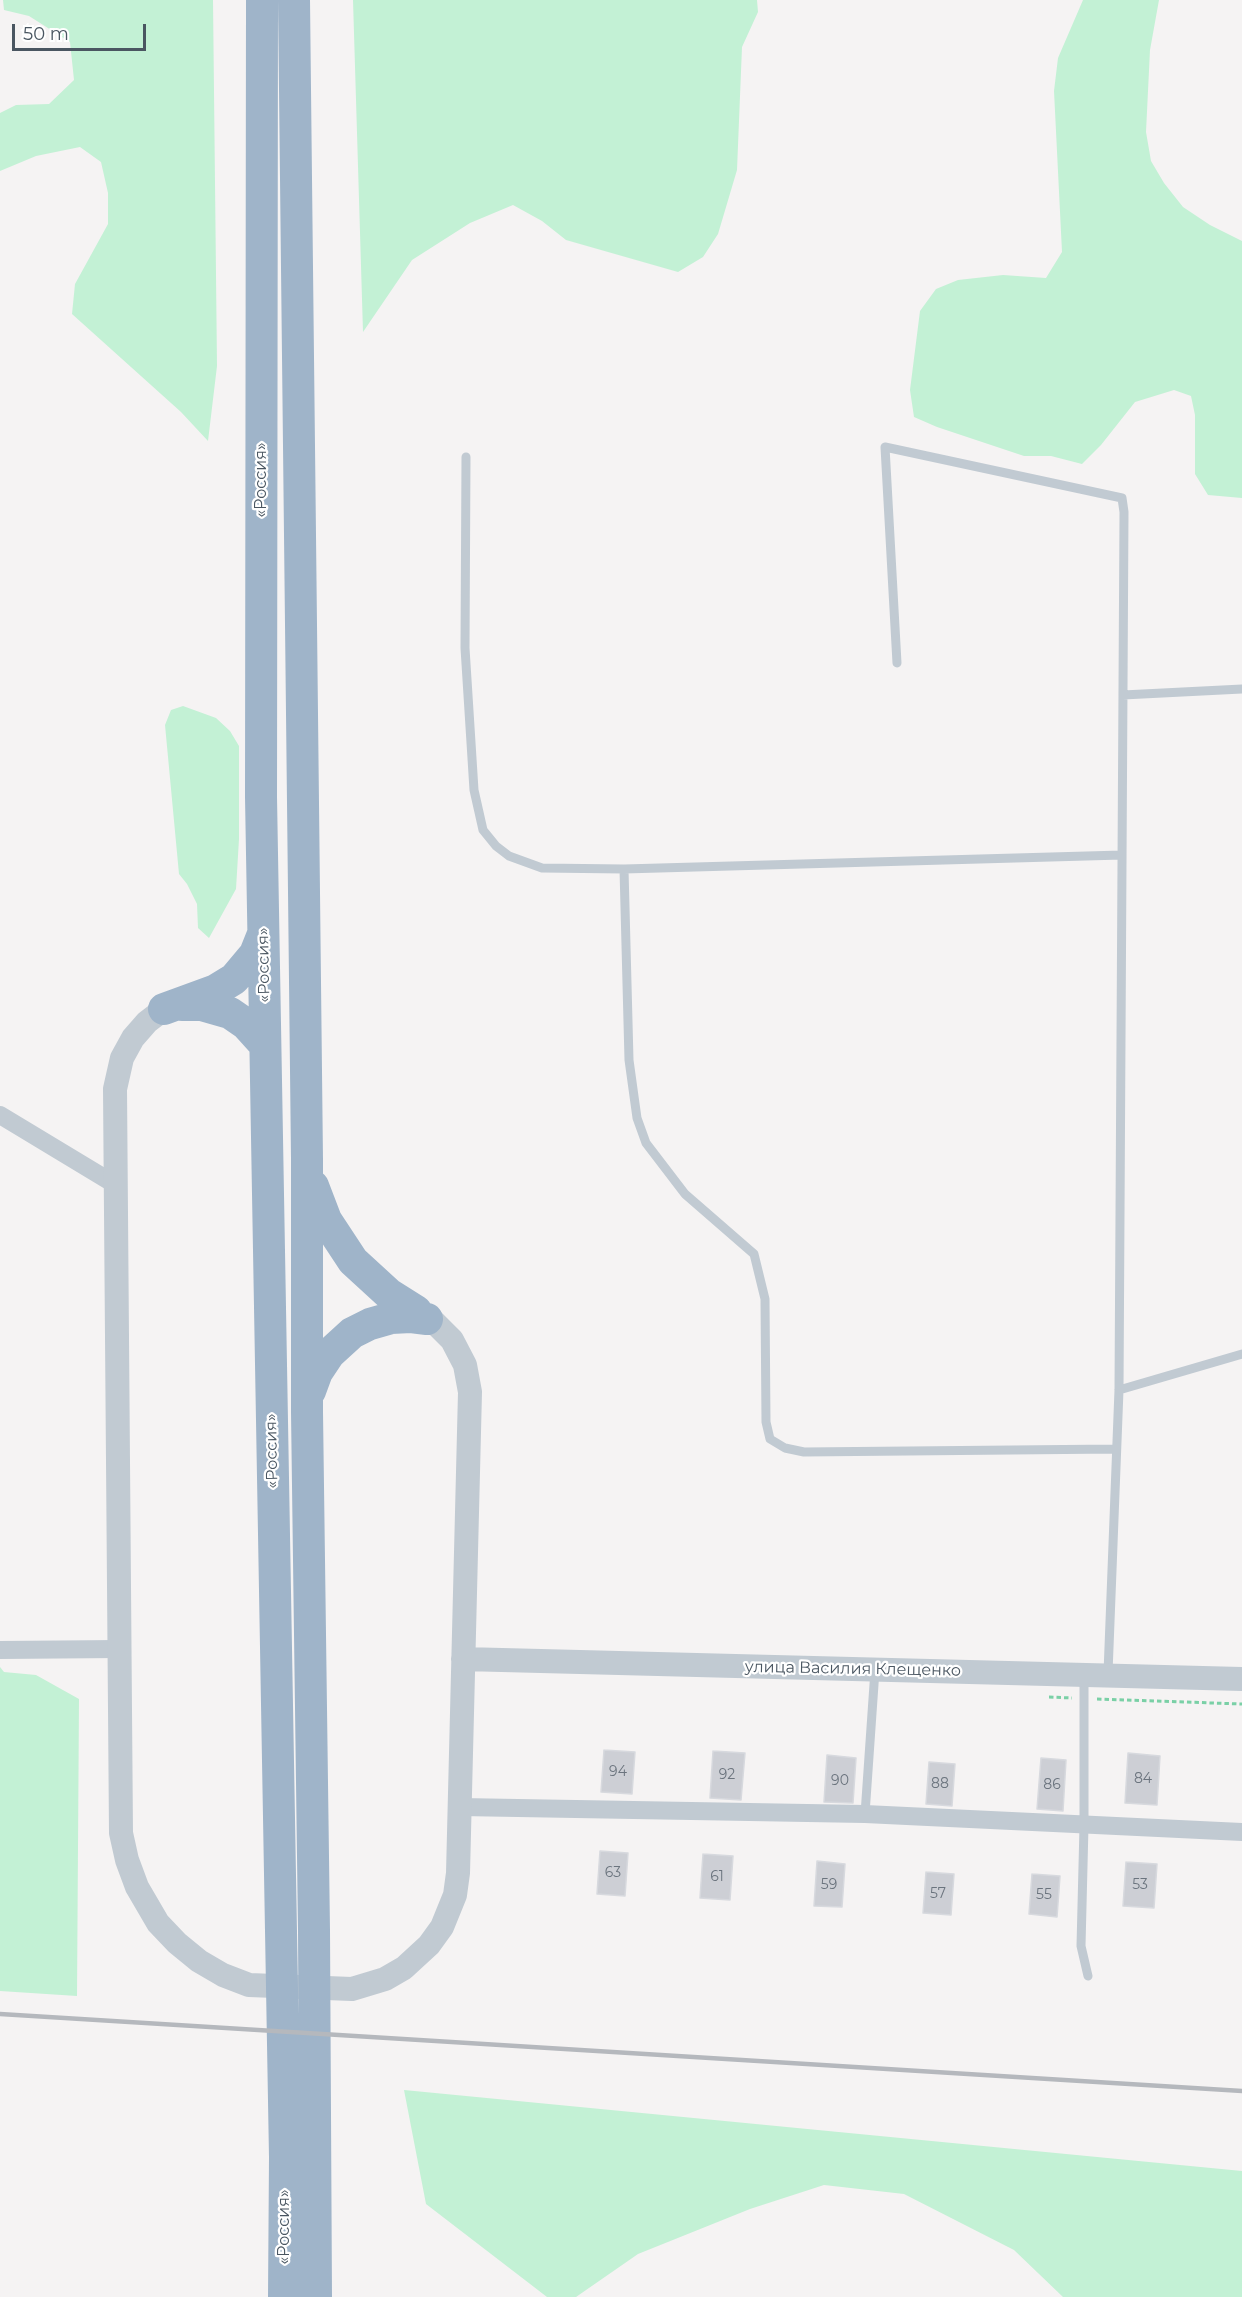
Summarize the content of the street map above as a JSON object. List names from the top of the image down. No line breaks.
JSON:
{"streets":{"highway":["«Россия»"],"street":["улица Василия Клещенко"]},"house_numbers":["94","92","84","90","88","86","63","61","59","53","57","55"],"scale_bar":"50 m"}
